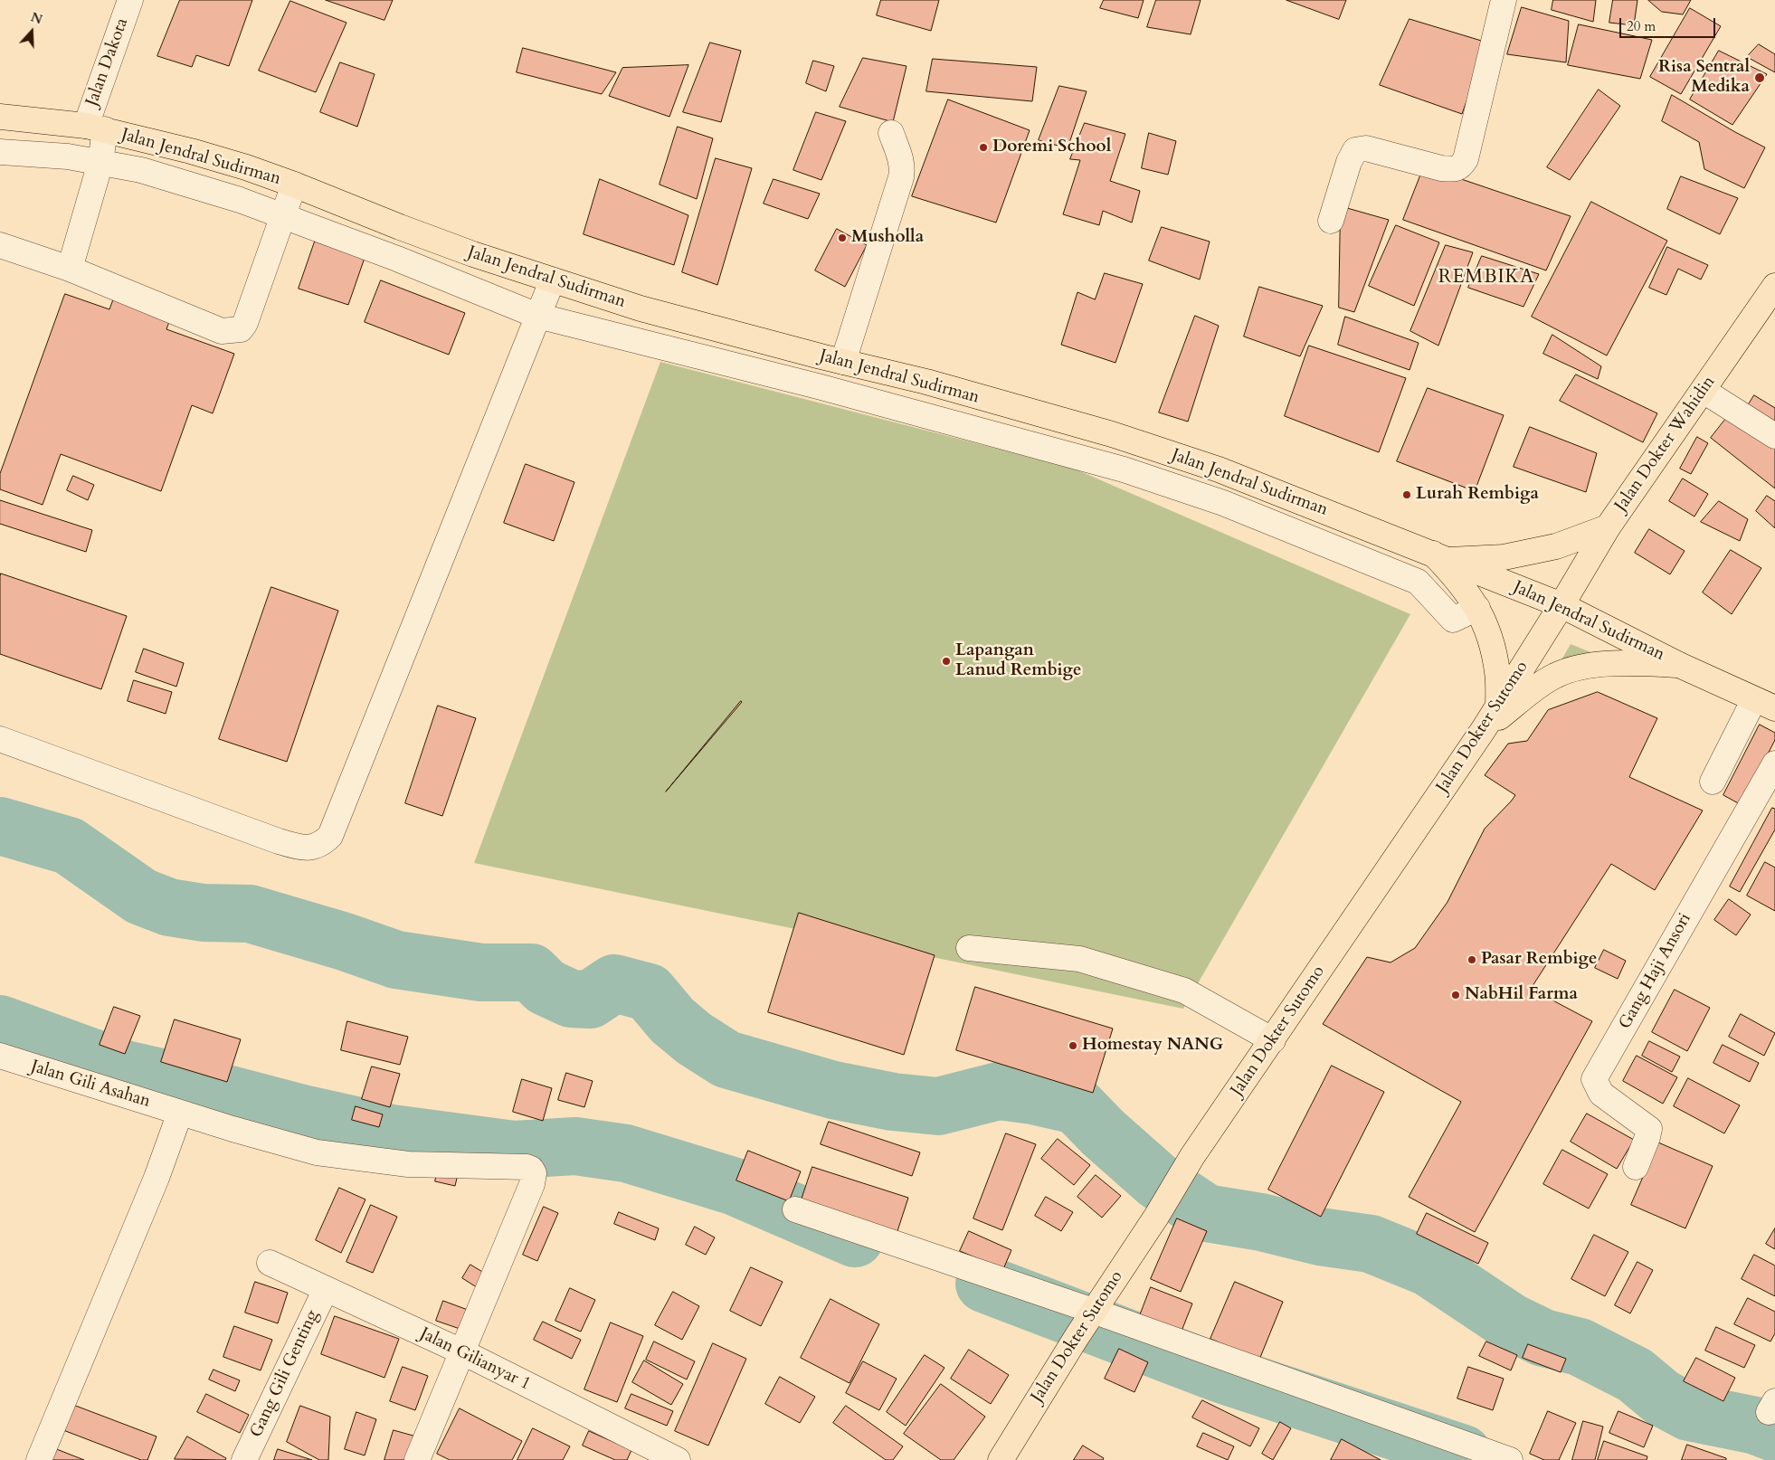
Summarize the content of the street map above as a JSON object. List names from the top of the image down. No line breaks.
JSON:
{"streets":{"main road":["Jalan Jendral Sudirman","Jalan Dokter Wahidin","Jalan Dokter Sutomo"],"street":["Jalan Dakota","Gang Haji Ansori","Jalan Gili Asahan","Jalan Gilianyar 1","Gang Gili Genting"]},"crossings":[["Jalan Dakota","Jalan Jendral Sudirman"],["Jalan Jendral Sudirman","Jalan Dokter Wahidin"],["Jalan Jendral Sudirman","Jalan Dokter Sutomo"],["Jalan Dokter Wahidin","Jalan Dokter Sutomo"],["Jalan Gili Asahan","Jalan Gilianyar 1"],["Jalan Gilianyar 1","Gang Gili Genting"]],"districts":["REMBIKA"],"places":["Risa Sentral Medika","Doremi School","Musholla","Lurah Rembiga","Lapangan Lanud Rembige","Pasar Rembige","NabHil Farma","Homestay NANG"],"scale_bar":"20 m","north":"top"}
